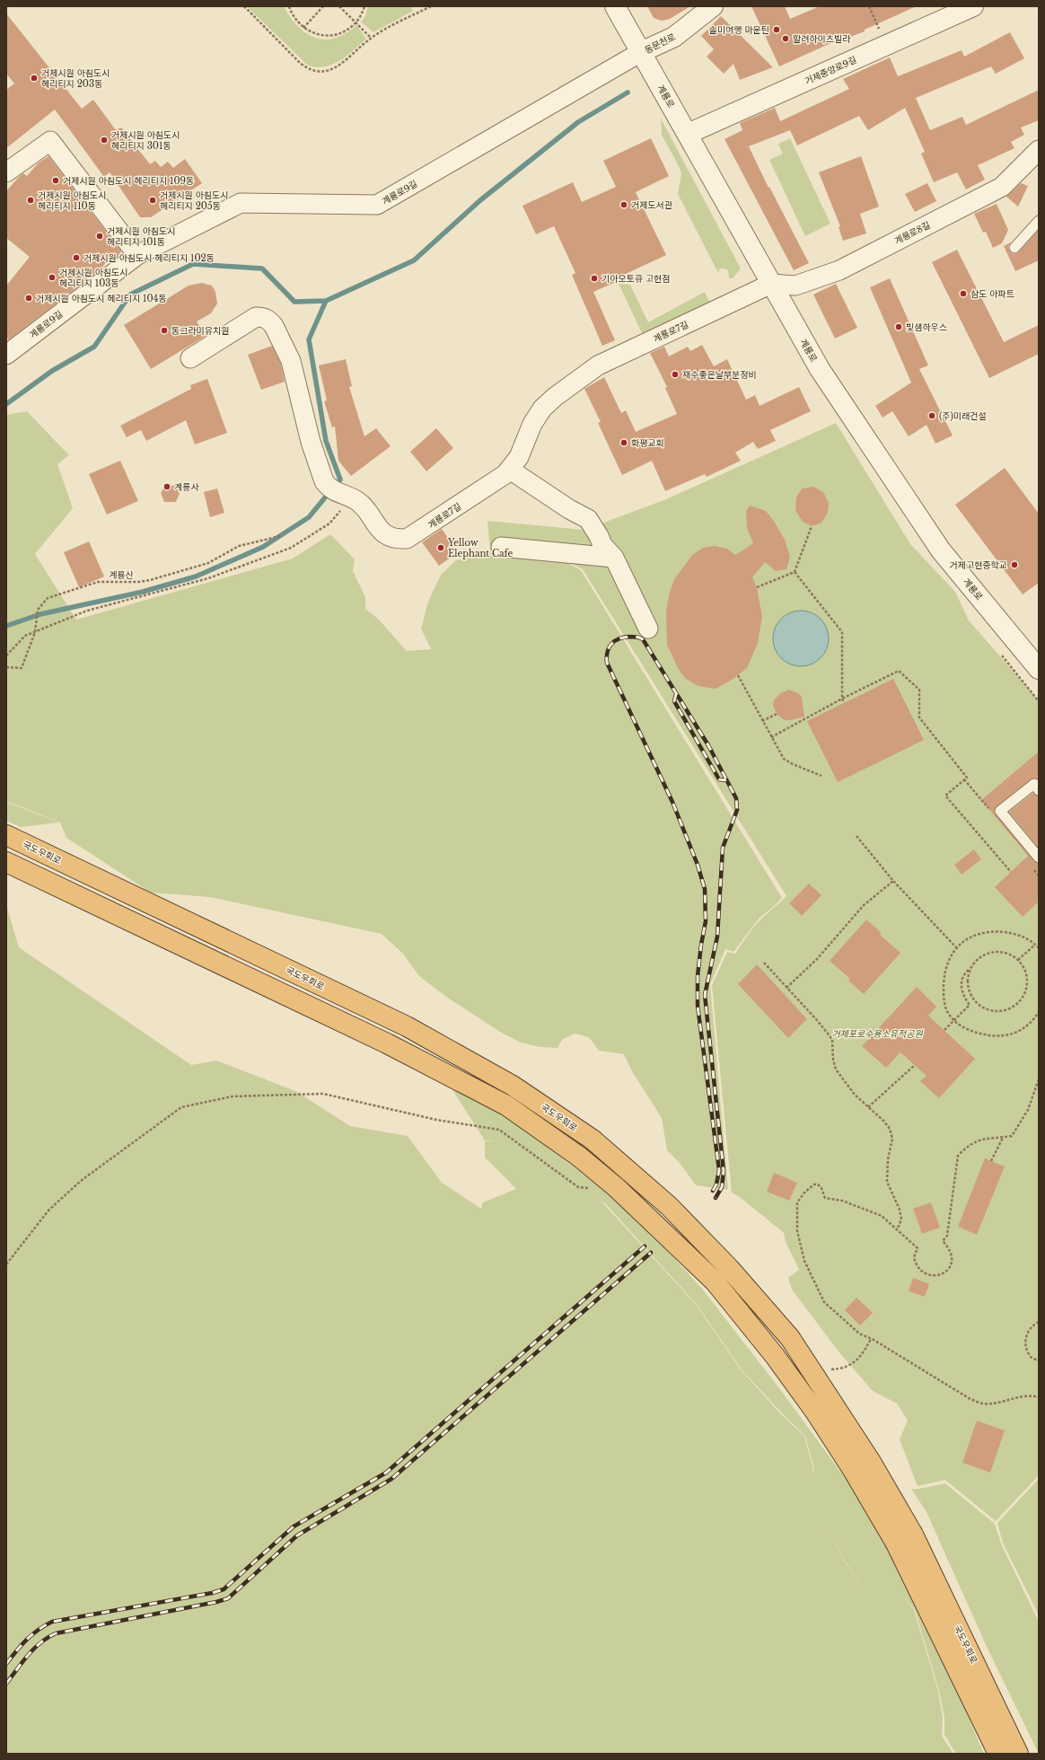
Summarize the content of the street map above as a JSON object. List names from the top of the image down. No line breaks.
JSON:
{"streets":{"highway":["국도우회로"],"street":["동문천로","거제중앙로9길","계룡로","계룡로9길","계룡로8길","계룡로7길"],"path":["계룡산"]},"crossings":[["동문천로","계룡로"],["동문천로","계룡로9길"],["거제중앙로9길","계룡로"],["계룡로","계룡로9길"],["계룡로","계룡로8길"],["계룡로","계룡로7길"],["계룡로8길","계룡로7길"]],"parks":["거제포로수용소유적공원"],"places":["솔미여행 마운틴","할려하이츠빌라","거제시원 아침도시 헤리티지 203동","거제시원 아침도시 헤리티지 301동","거제시원 아침도시 헤리티지 109동","거제시원 아침도시 헤리티지 110동","거제시원 아침도시 헤리티지 205동","거제도서관","거제시원 아침도시 헤리티지 101동","거제시원 아침도시 헤리티지 102동","거제시원 아침도시 헤리티지 103동","기아오토큐 고현점","삼도 아파트","거제시원 아침도시 헤리티지 104동","빛샘하우스","동그라미유치원","재수좋은날부분정비","(주)미래건설","화평교회","계룡사","Yellow Elephant Cafe","거제고현중학교"]}
